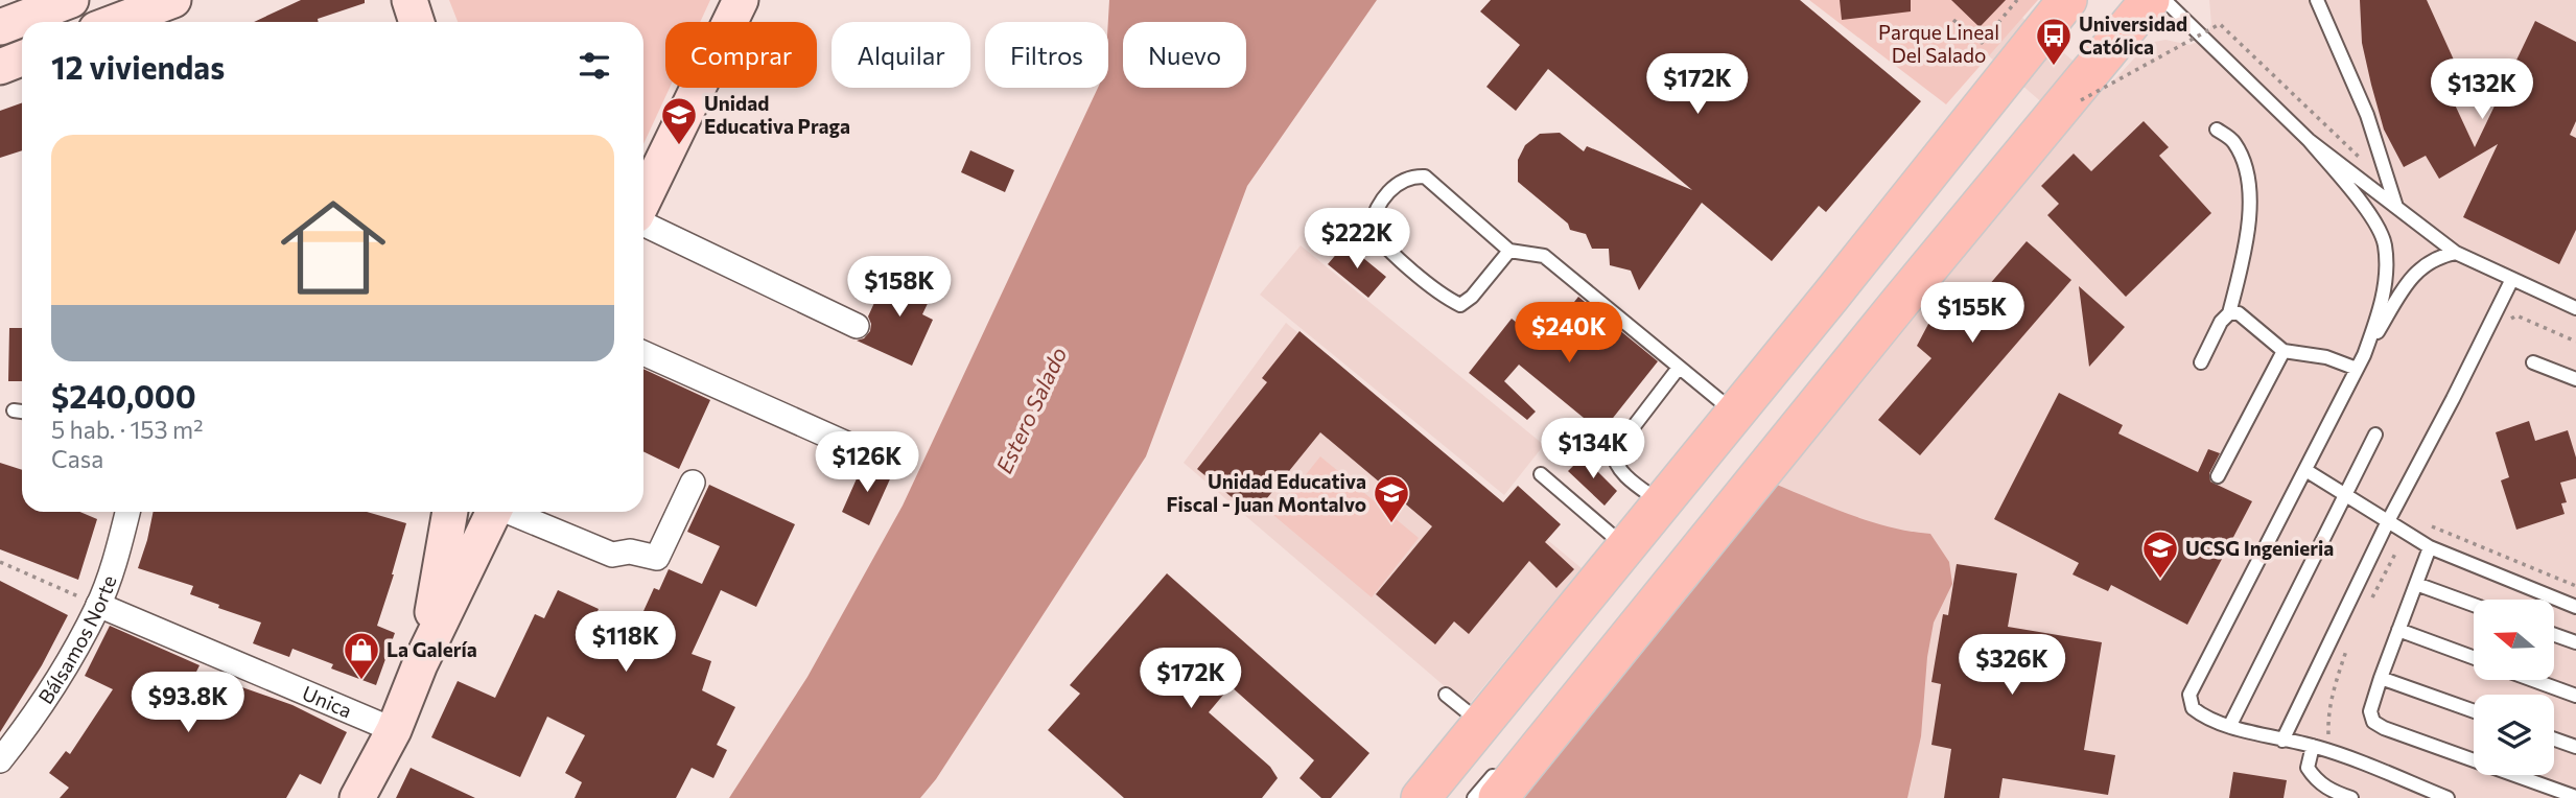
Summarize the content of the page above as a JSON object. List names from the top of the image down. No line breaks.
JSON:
{"streets":{"street":["Bálsamos Norte","Unica"]},"crossings":[["Bálsamos Norte","Unica"]],"water":["Estero Salado"],"parks":["Parque Lineal Del Salado"],"places":{"bus stop":["Universidad Católica"],"school or university":["Unidad Educativa Praga","Unidad Educativa Fiscal - Juan Montalvo","UCSG Ingenieria"],"shop":["La Galería"]},"north":"left","page":{"chip":["Comprar","Alquilar","Filtros","Nuevo"],"heading":"12 viviendas","price":["$172K","$132K","$222K","$158K","$155K","$240K","$134K","$126K","$118K","$326K","$172K","$93.8K"],"list":[{"name":"$240,000","note":"5 hab. · 153 m² · Casa"}]}}
